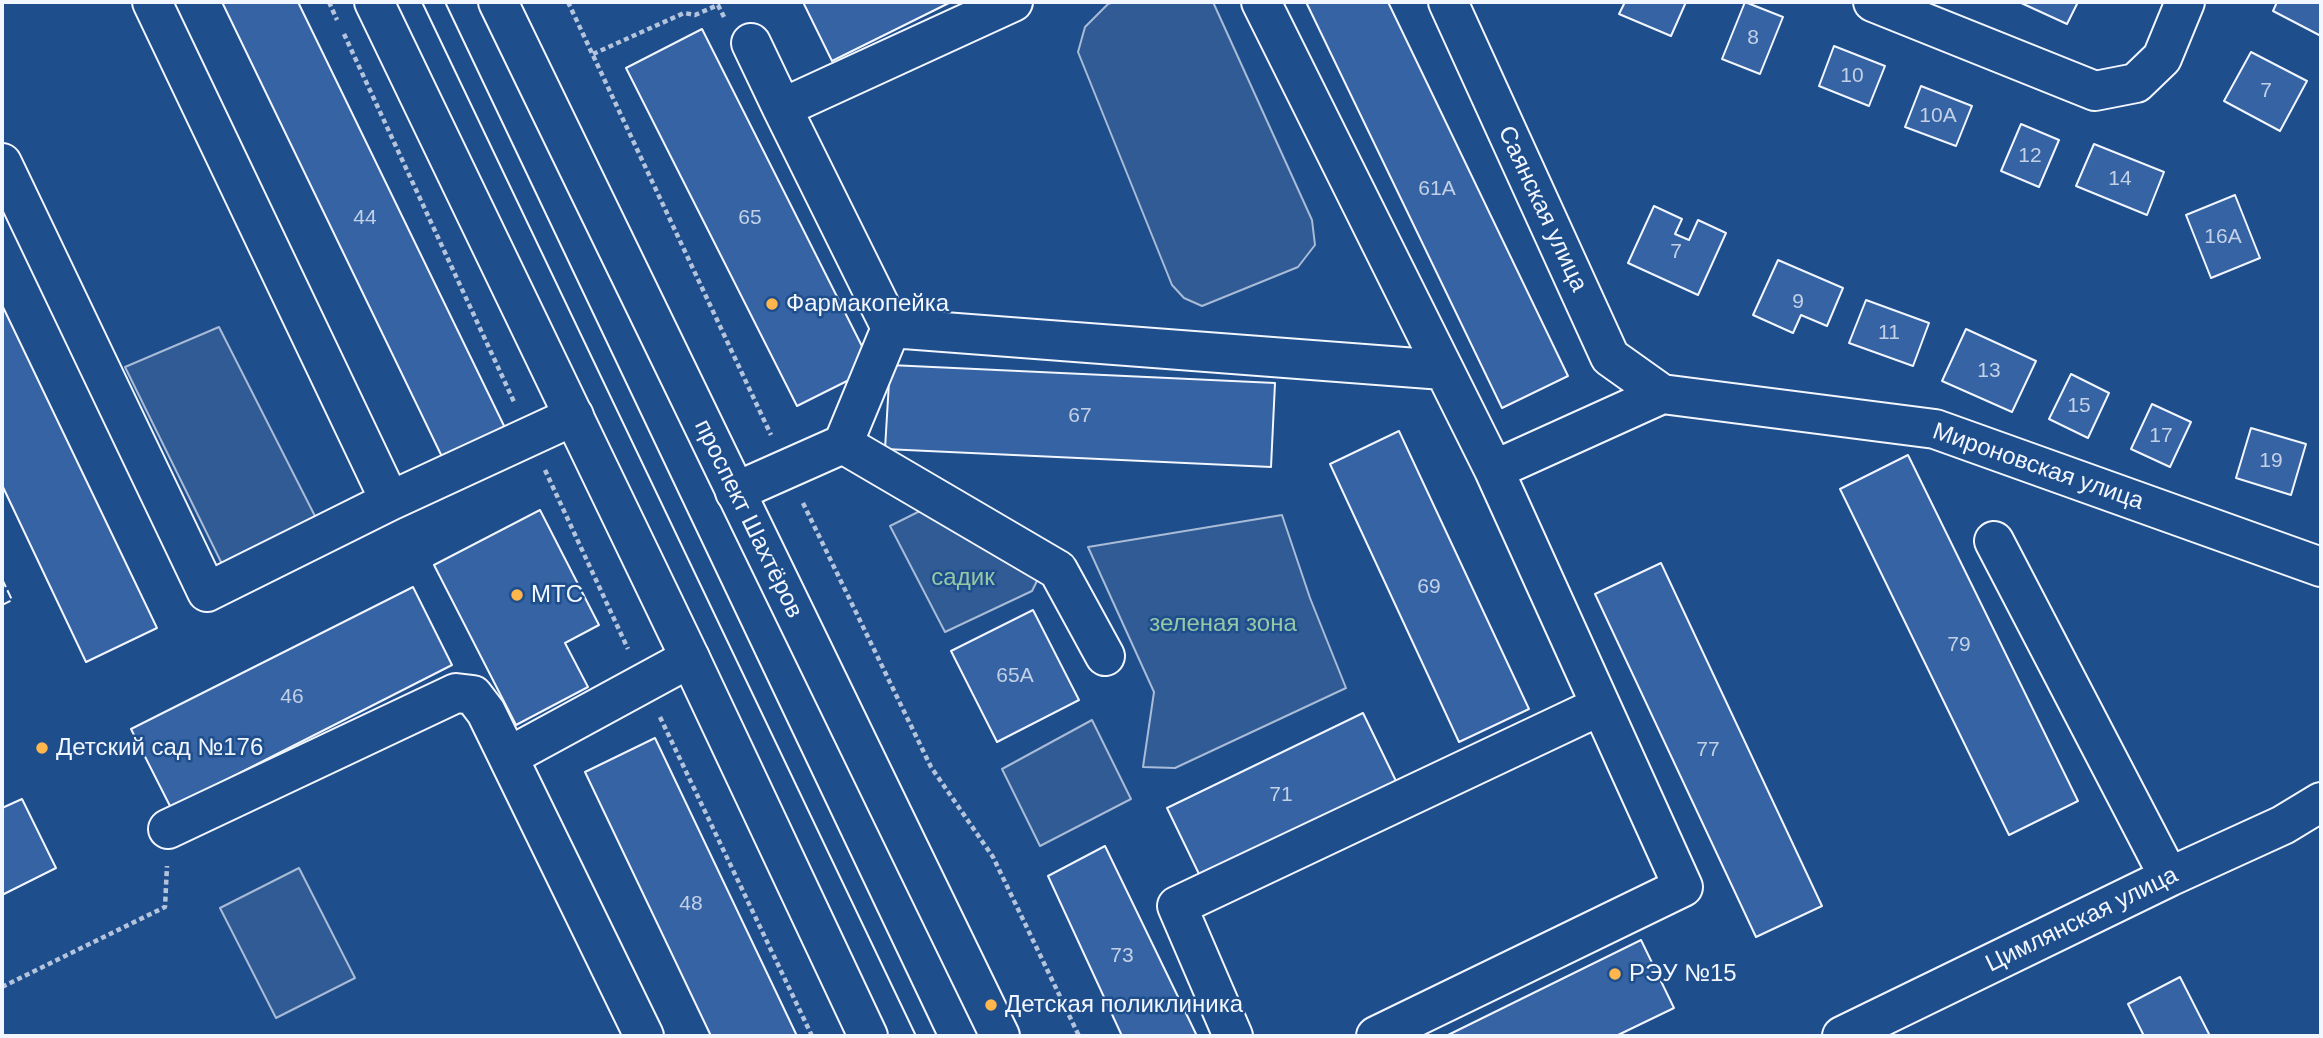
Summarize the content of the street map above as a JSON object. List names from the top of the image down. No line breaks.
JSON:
{"streets":{"main road":["Саянская улица","Мироновская улица","проспект Шахтёров","Цимлянская улица"]},"crossings":[["Саянская улица","Мироновская улица"]],"parks":["садик","зеленая зона"],"places":["Фармакопейка","МТС","Детский сад №176","РЭУ №15","Детская поликлиника"],"house_numbers":["8","10","7","10А","12","14","61А","44","65","16А","7","9","11","13","15","67","17","19","69","79","65А","46","77","71","48","73"]}
